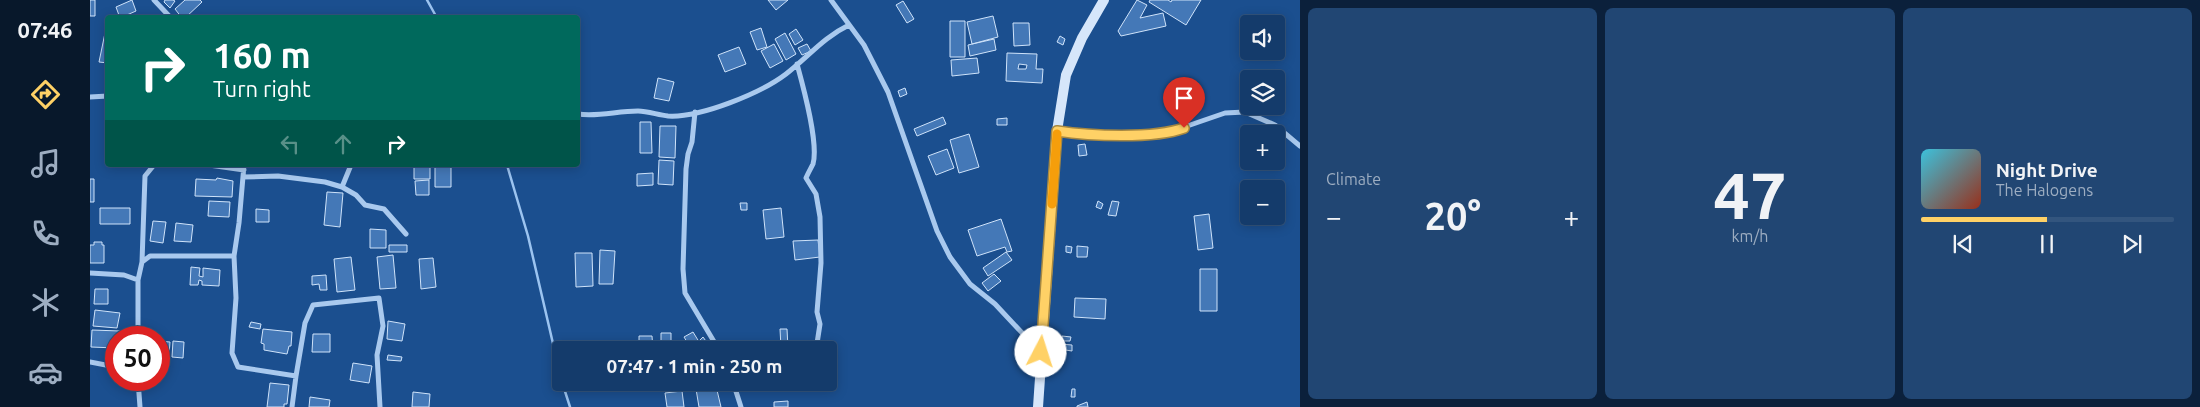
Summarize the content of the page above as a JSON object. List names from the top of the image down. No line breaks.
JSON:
{"page":{"tabs":"07:46","tile":["Climate",["47","km/h"]],"map_buttons":["+","−"],"turn":["160 m","Turn right"],"song":["Night Drive","The Halogens"],"heat":["−","20°","+"],"limit":"50","trip":"07:47 · 1 min · 250 m"}}
